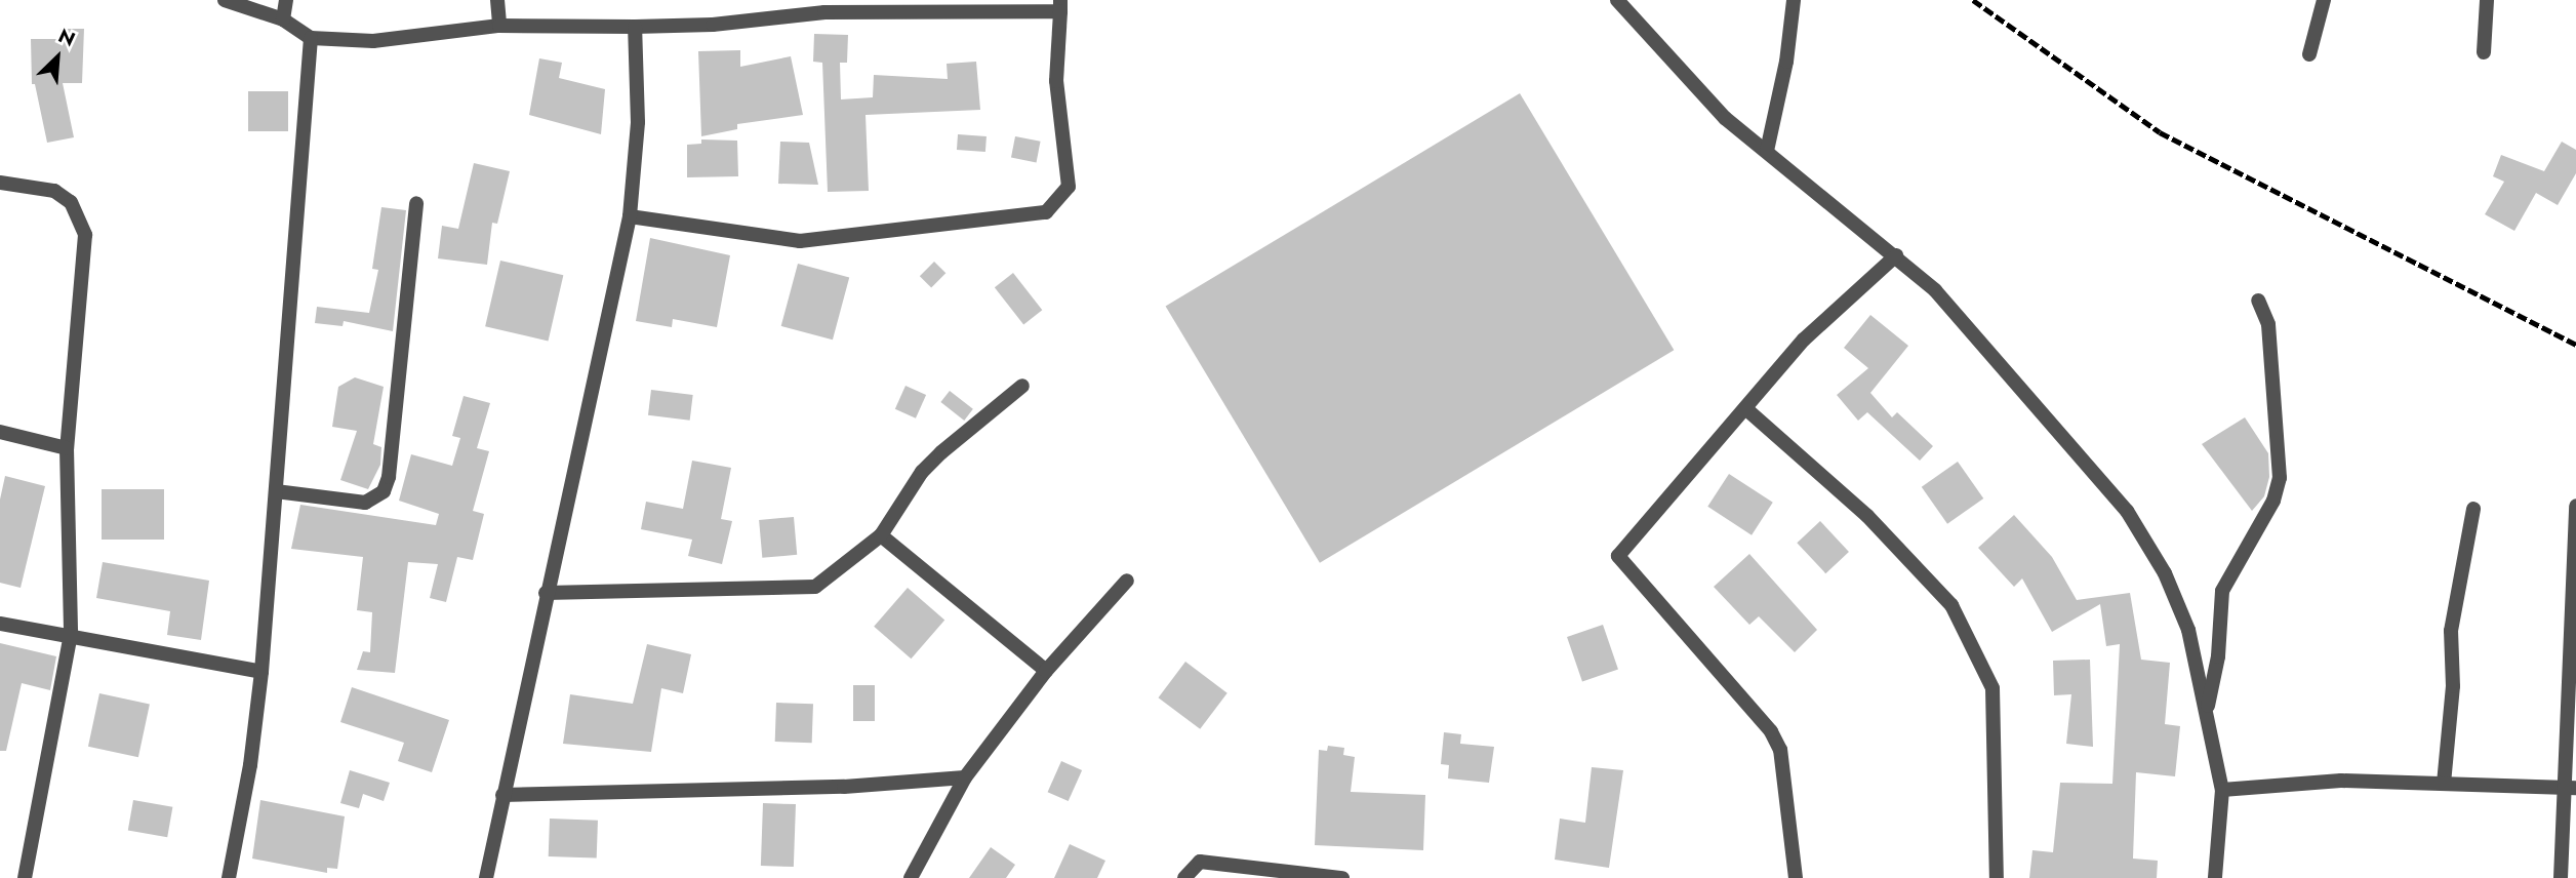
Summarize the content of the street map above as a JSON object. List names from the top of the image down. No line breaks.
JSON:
{"north":"top right"}
